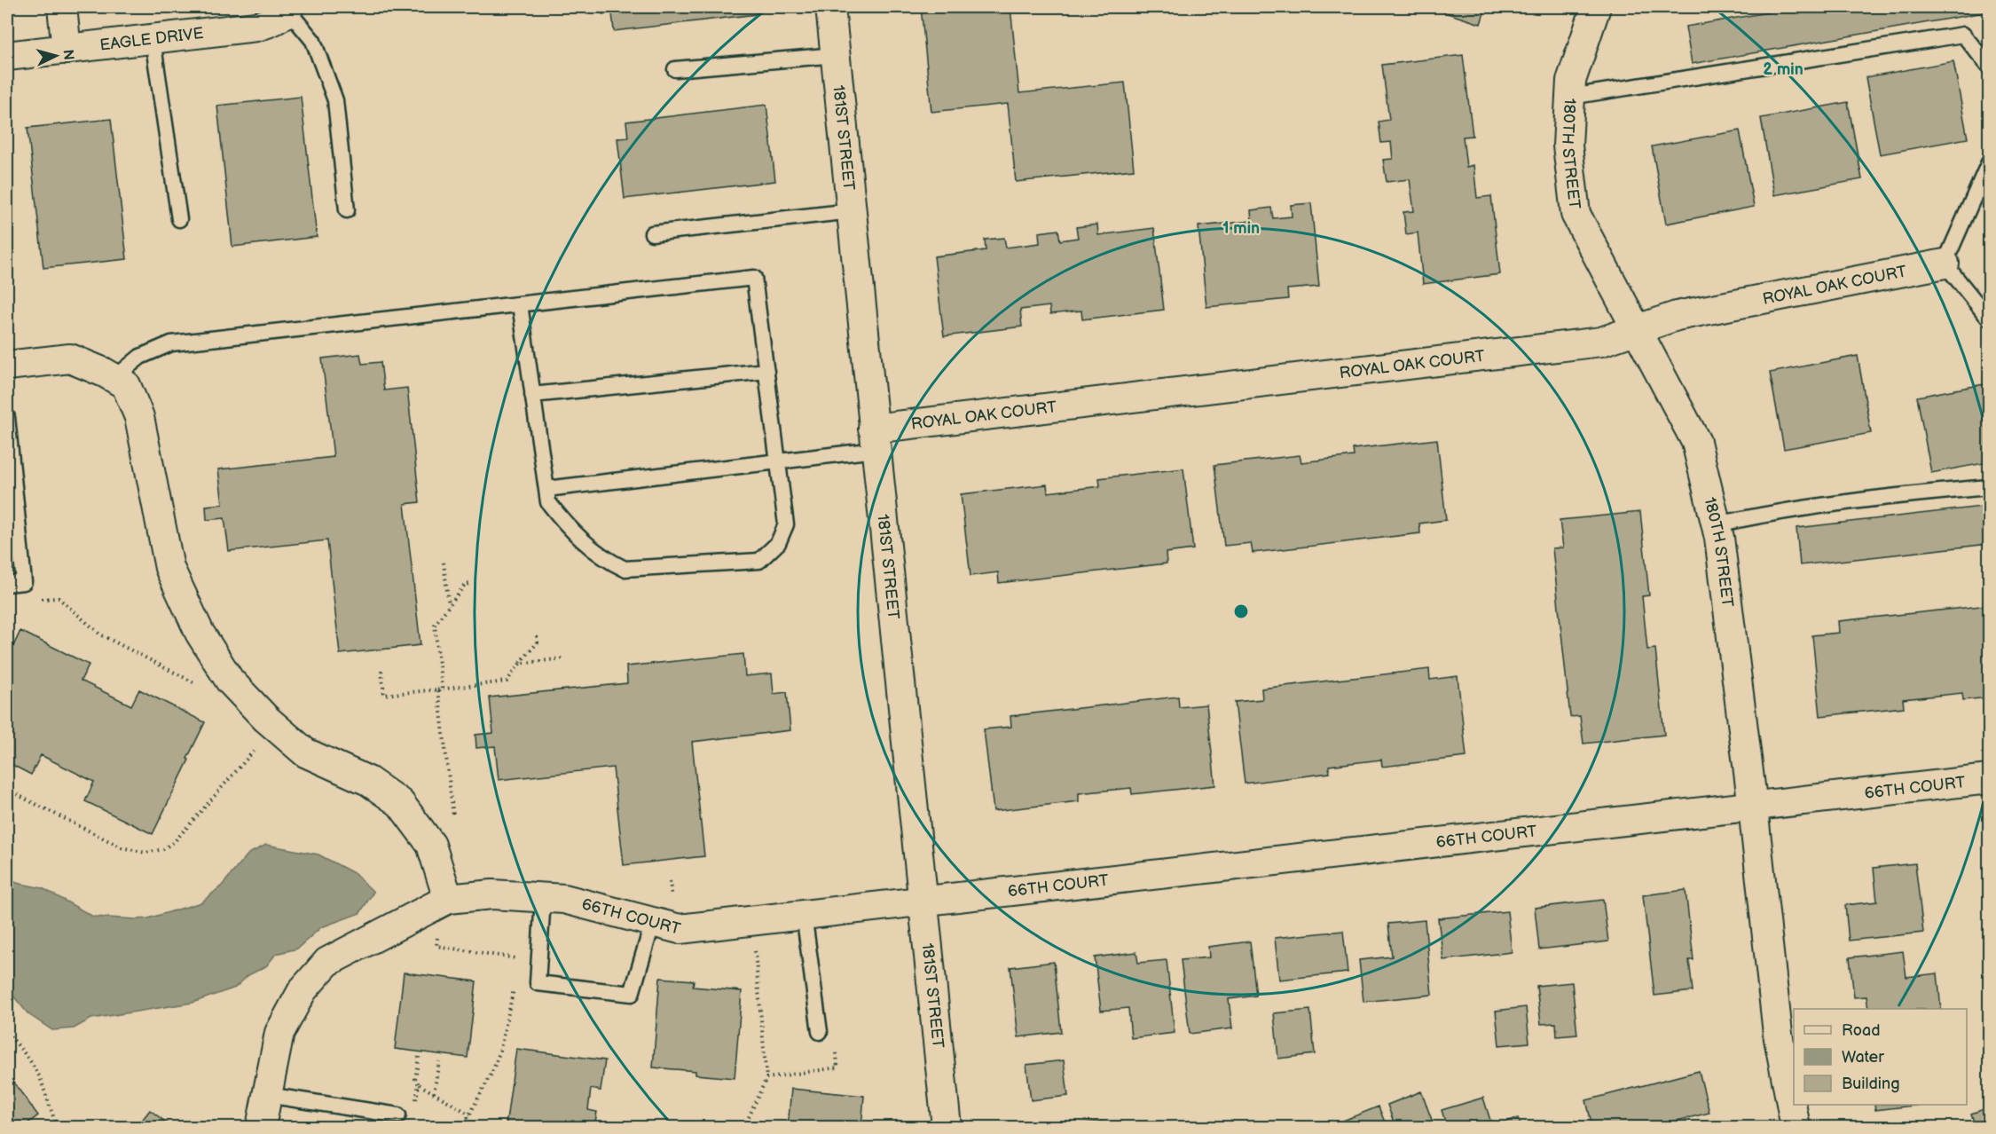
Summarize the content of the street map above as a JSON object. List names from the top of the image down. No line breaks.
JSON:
{"streets":{"street":["EAGLE DRIVE","181ST STREET","180TH STREET","ROYAL OAK COURT","66TH COURT"]},"crossings":[["181ST STREET","ROYAL OAK COURT"],["181ST STREET","66TH COURT"],["180TH STREET","ROYAL OAK COURT"],["180TH STREET","66TH COURT"]],"legend":["Road","Water","Building"],"north":"right","rings":["2 min","1 min"]}
